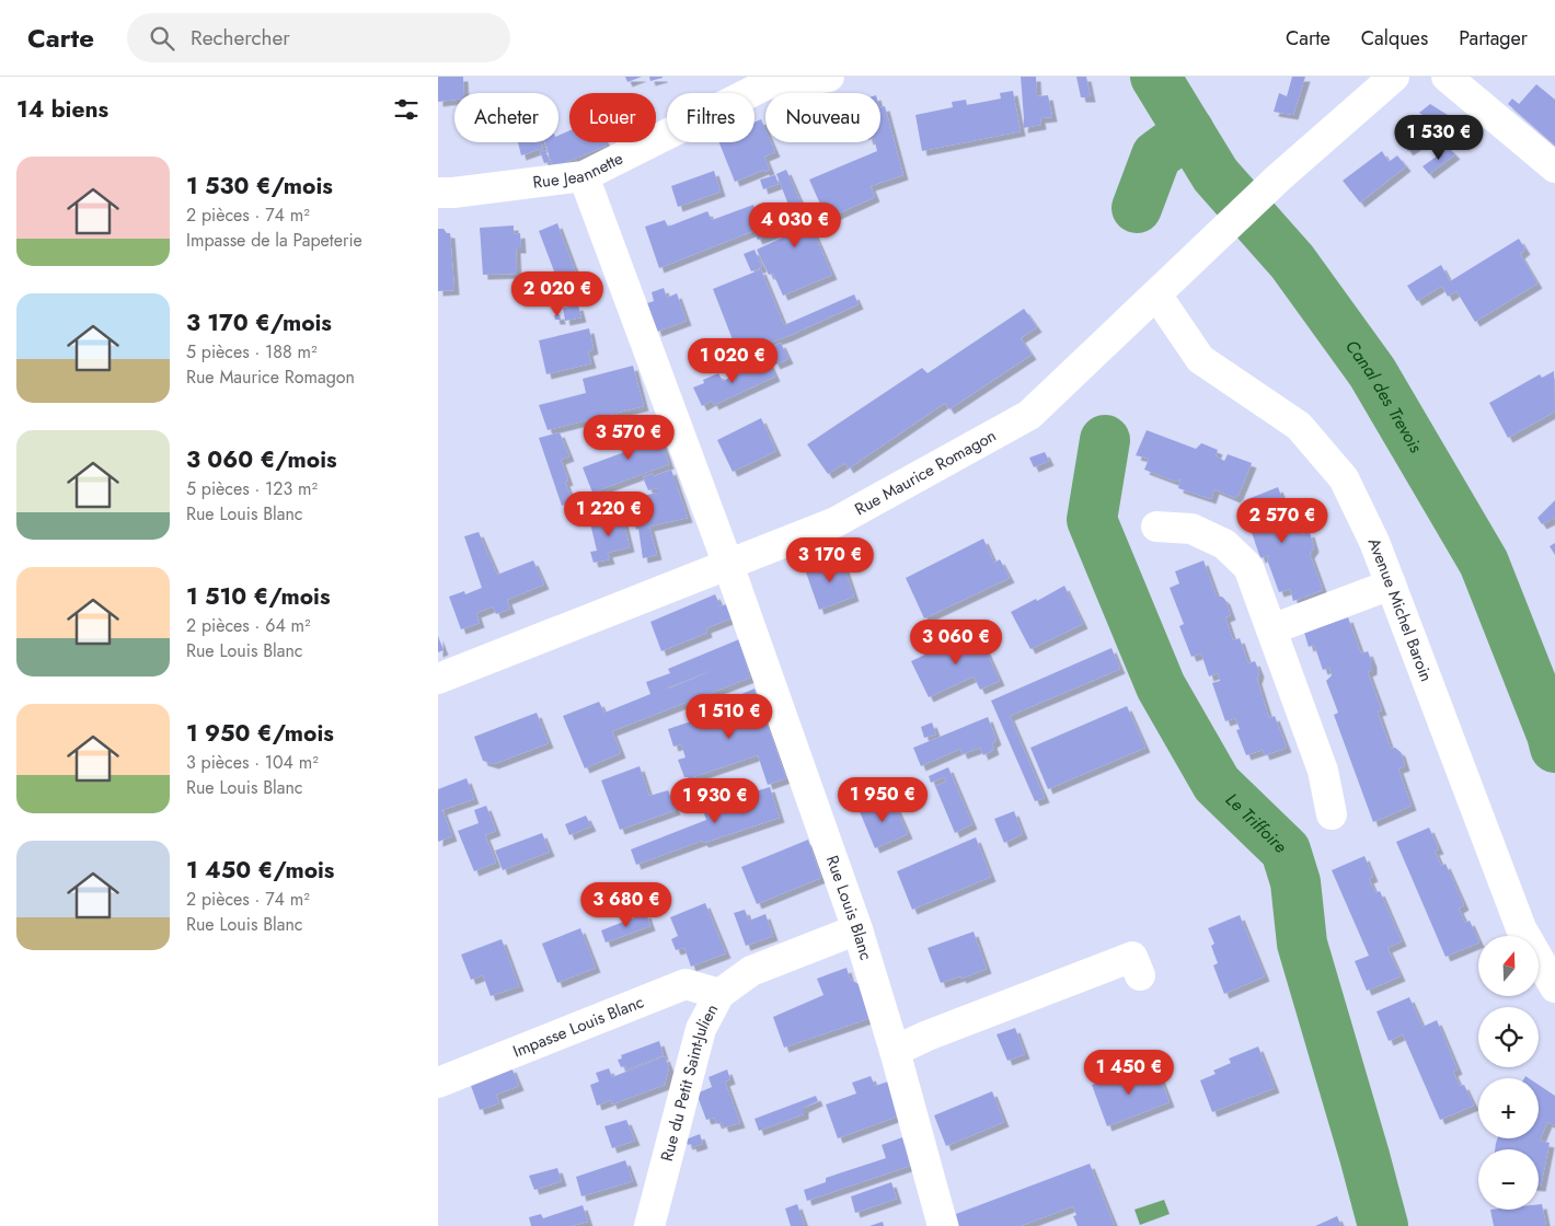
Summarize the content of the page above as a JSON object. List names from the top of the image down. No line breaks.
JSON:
{"streets":{"street":["Rue Jeannette","Rue Maurice Romagon","Avenue Michel Baroin","Rue Louis Blanc","Impasse Louis Blanc","Rue du Petit Saint-Julien"]},"crossings":[["Rue Jeannette","Rue Louis Blanc"],["Rue Maurice Romagon","Avenue Michel Baroin"],["Rue Maurice Romagon","Rue Louis Blanc"],["Rue Louis Blanc","Rue du Petit Saint-Julien"],["Impasse Louis Blanc","Rue du Petit Saint-Julien"]],"water":["Canal des Trevois","Le Triffoire"],"north":"top","page":{"header":"Carte","search":"Rechercher","nav":["Carte","Calques","Partager"],"heading":"14 biens","chip":["Acheter","Louer","Filtres","Nouveau"],"price":["1 530 €","4 030 €","2 020 €","1 020 €","3 570 €","1 220 €","2 570 €","3 170 €","3 060 €","1 510 €","1 950 €","1 930 €","3 680 €","1 450 €"],"list":[{"name":"1 530 €/mois","note":"2 pièces · 74 m² · Impasse de la Papeterie"},{"name":"3 170 €/mois","note":"5 pièces · 188 m² · Rue Maurice Romagon"},{"name":"3 060 €/mois","note":"5 pièces · 123 m² · Rue Louis Blanc"},{"name":"1 510 €/mois","note":"2 pièces · 64 m² · Rue Louis Blanc"},{"name":"1 950 €/mois","note":"3 pièces · 104 m² · Rue Louis Blanc"},{"name":"1 450 €/mois","note":"2 pièces · 74 m² · Rue Louis Blanc"}],"map_buttons":["+","−"]}}
